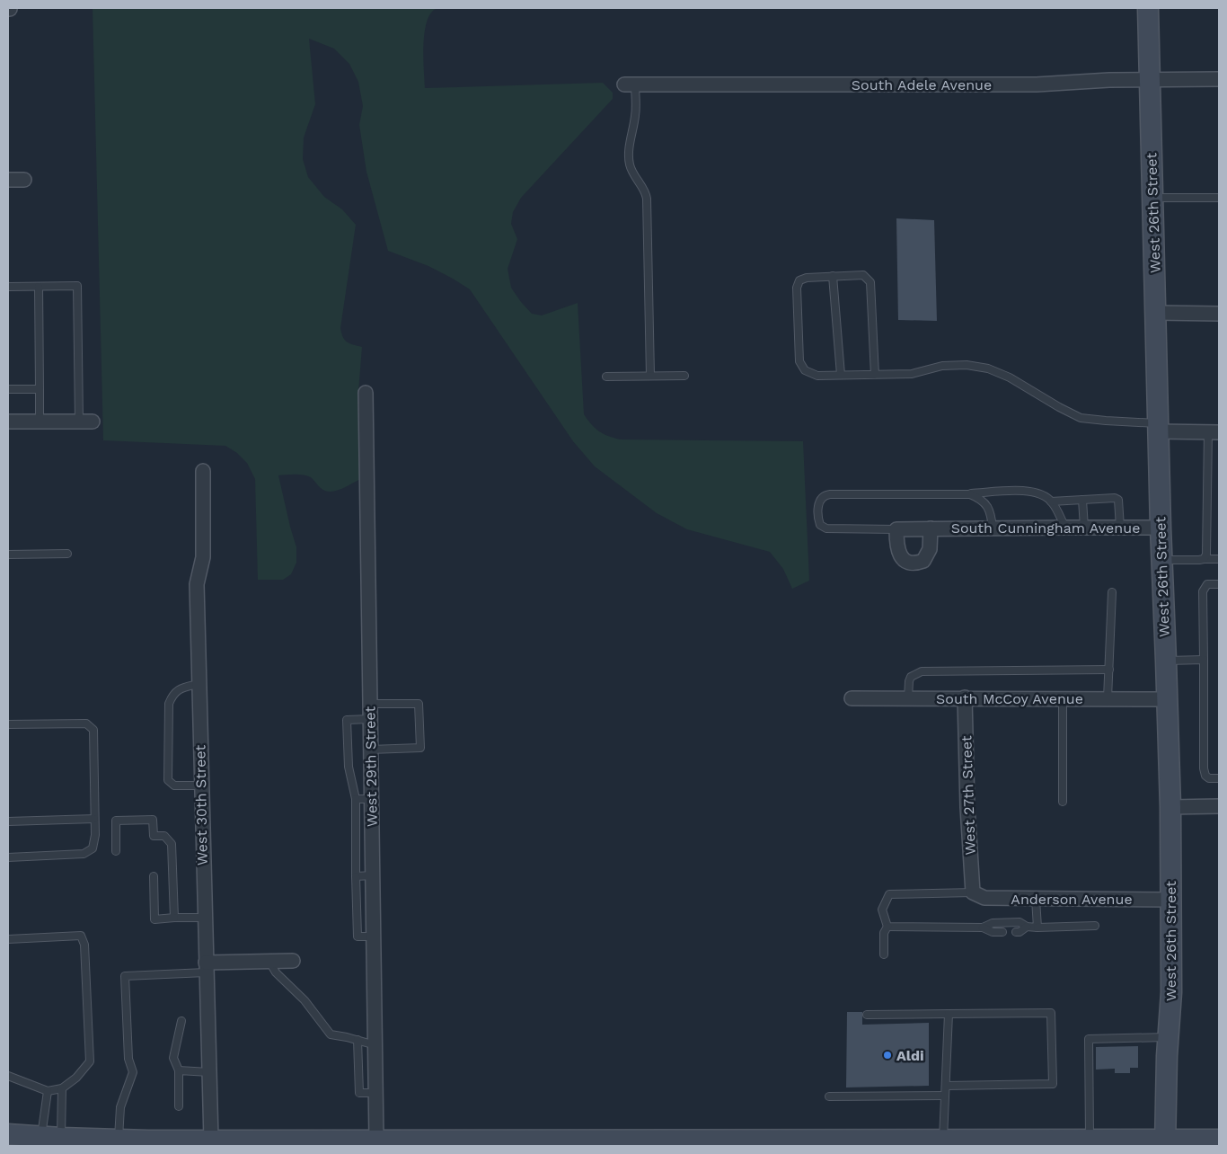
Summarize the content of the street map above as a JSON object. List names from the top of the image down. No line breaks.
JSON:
{"streets":{"main road":["West 26th Street"],"street":["South Adele Avenue","South Cunningham Avenue","South McCoy Avenue","West 29th Street","West 27th Street","West 30th Street","Anderson Avenue"]},"crossings":[["South Adele Avenue","West 26th Street"],["West 26th Street","South Cunningham Avenue"],["West 26th Street","South McCoy Avenue"],["West 26th Street","Anderson Avenue"],["South McCoy Avenue","West 27th Street"],["West 27th Street","Anderson Avenue"]],"places":["Aldi"]}
